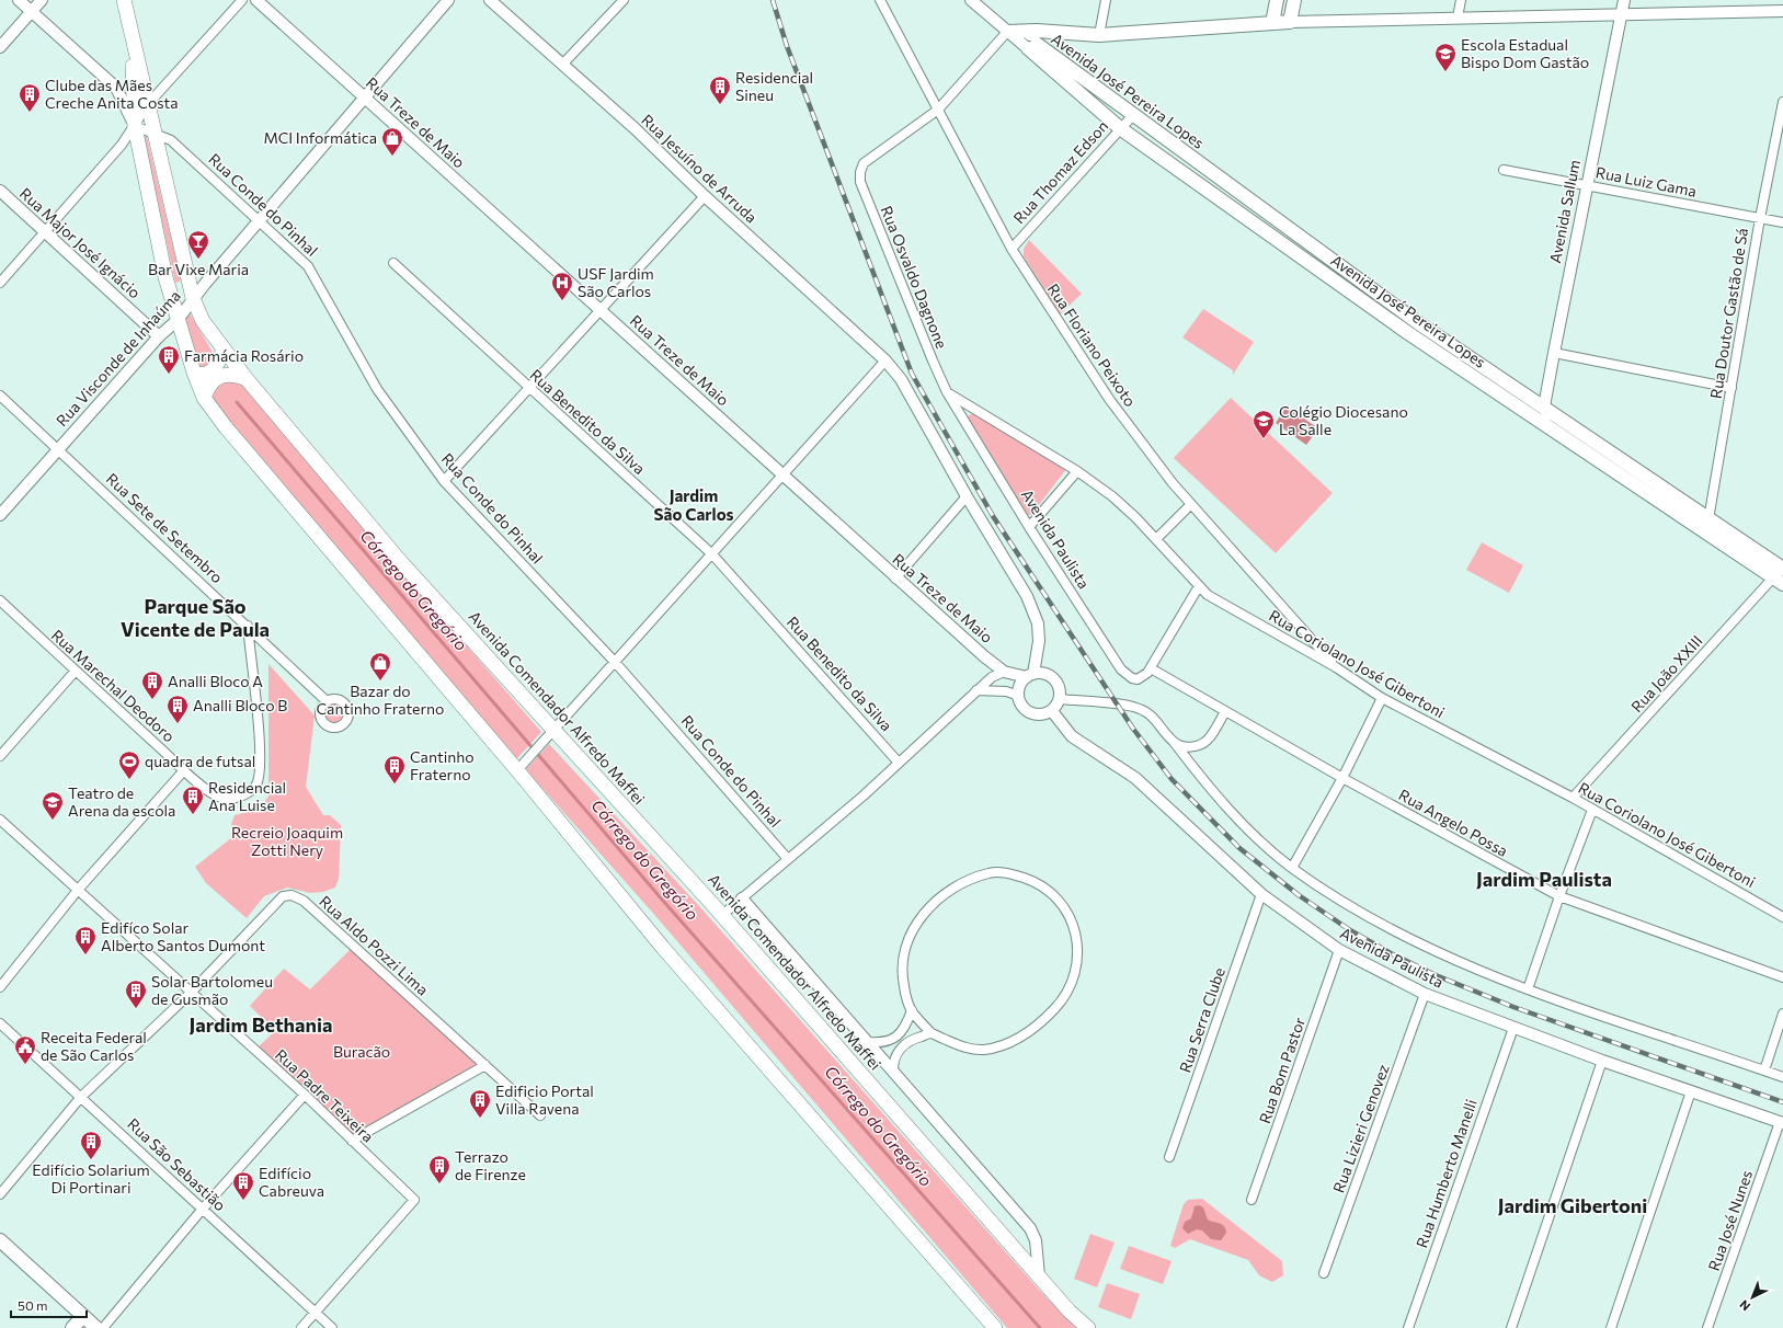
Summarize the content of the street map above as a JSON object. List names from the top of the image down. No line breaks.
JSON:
{"streets":{"main road":["Avenida José Pereira Lopes","Avenida Comendador Alfredo Maffei"],"street":["Rua Treze de Maio","Rua Jesuíno de Arruda","Rua Thomaz Edson","Rua Luiz Gama","Rua Conde do Pinhal","Avenida Sallum","Rua Major José Ignácio","Rua Osvaldo Dagnone","Rua Doutor Gastão de Sá","Rua Floriano Peixoto","Rua Visconde de Inhaúma","Rua Benedito da Silva","Rua Sete de Setembro","Avenida Paulista","Rua Coriolano José Gibertoni","Rua João XXIII","Rua Marechal Deodoro","Rua Angelo Possa","Rua Aldo Pozzi Lima","Rua Serra Clube","Rua Bom Pastor","Rua Padre Teixeira","Rua Lizieri Genovez","Rua São Sebastião","Rua Humberto Manelli","Rua José Nunes"]},"crossings":[["Avenida José Pereira Lopes","Rua Thomaz Edson"],["Avenida José Pereira Lopes","Avenida Sallum"],["Avenida José Pereira Lopes","Rua Doutor Gastão de Sá"],["Avenida José Pereira Lopes","Rua João XXIII"],["Rua Treze de Maio","Rua Visconde de Inhaúma"],["Rua Treze de Maio","Avenida Paulista"],["Rua Thomaz Edson","Rua Floriano Peixoto"],["Rua Luiz Gama","Avenida Sallum"],["Rua Luiz Gama","Rua Doutor Gastão de Sá"],["Rua Conde do Pinhal","Rua Visconde de Inhaúma"],["Rua Conde do Pinhal","Avenida Comendador Alfredo Maffei"],["Rua Major José Ignácio","Rua Visconde de Inhaúma"],["Rua Osvaldo Dagnone","Rua Floriano Peixoto"],["Rua Osvaldo Dagnone","Avenida Paulista"],["Rua Osvaldo Dagnone","Rua Coriolano José Gibertoni"],["Rua Floriano Peixoto","Rua Coriolano José Gibertoni"],["Rua Visconde de Inhaúma","Rua Sete de Setembro"],["Rua Visconde de Inhaúma","Avenida Comendador Alfredo Maffei"],["Rua Sete de Setembro","Rua Marechal Deodoro"],["Avenida Paulista","Rua Coriolano José Gibertoni"],["Avenida Paulista","Rua Angelo Possa"],["Avenida Paulista","Rua Serra Clube"],["Avenida Paulista","Rua Bom Pastor"],["Avenida Paulista","Rua Lizieri Genovez"],["Avenida Paulista","Rua Humberto Manelli"],["Avenida Paulista","Rua José Nunes"],["Rua Coriolano José Gibertoni","Rua João XXIII"],["Rua Aldo Pozzi Lima","Rua Padre Teixeira"],["Rua Aldo Pozzi Lima","Rua São Sebastião"],["Rua Padre Teixeira","Rua São Sebastião"]],"districts":["Jardim São Carlos","Parque São Vicente de Paula","Jardim Paulista","Jardim Bethania","Jardim Gibertoni"],"water":["Córrego do Gregório"],"parks":["Recreio Joaquim Zotti Nery","Buracão"],"places":{"school or university":["Escola Estadual Bispo Dom Gastão","Colégio Diocesano La Salle","Teatro de Arena da escola"],"building":["Residencial Sineu","Clube das Mães Creche Anita Costa","Farmácia Rosário","Analli Bloco A","Analli Bloco B","Cantinho Fraterno","Residencial Ana Luise","Edifíco Solar Alberto Santos Dumont","Solar Bartolomeu de Gusmão","Edificio Portal Villa Ravena","Edifício Solarium Di Portinari","Terrazo de Firenze","Edifício Cabreuva"],"shop":["MCI Informática","Bazar do Cantinho Fraterno"],"bar":["Bar Vixe Maria"],"hospital":["USF Jardim São Carlos"],"sports":["quadra de futsal"],"public building":["Receita Federal de São Carlos"]},"scale_bar":"50 m","north":"bottom left"}
